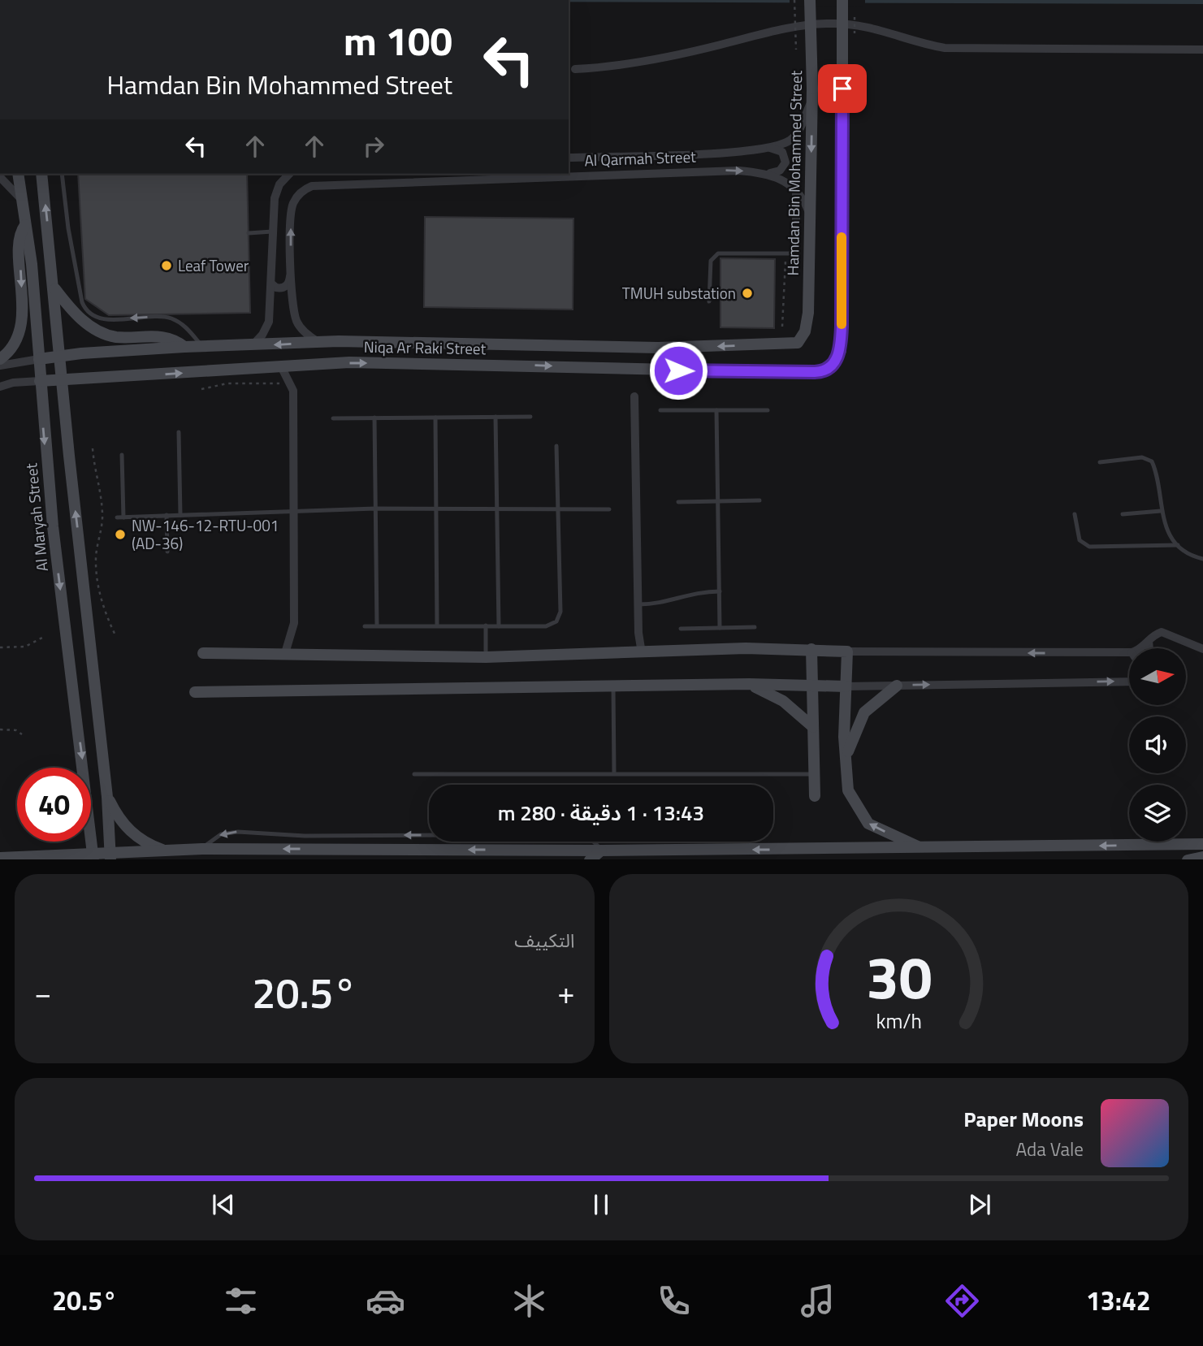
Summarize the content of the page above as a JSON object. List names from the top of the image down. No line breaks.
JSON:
{"streets":{"street":["Al Qarmah Street","Hamdan Bin Mohammed Street","Niqa Ar Raki Street","Al Maryah Street"]},"crossings":[["Al Qarmah Street","Hamdan Bin Mohammed Street"],["Al Qarmah Street","Niqa Ar Raki Street"],["Hamdan Bin Mohammed Street","Niqa Ar Raki Street"],["Niqa Ar Raki Street","Al Maryah Street"]],"places":["Leaf Tower","TMUH substation","NW-146-12-RTU-001 (AD-36)"],"north":"right","page":{"turn":["100 m","Hamdan Bin Mohammed Street"],"limit":"40","trip":"13:43 · 1 دقيقة · 280 m","tile":"التكييف","heat":["−","20.5°","+"],"song":["Paper Moons","Ada Vale"],"tabs":["13:42","20.5°"],"gauge":["30","km/h"]}}
